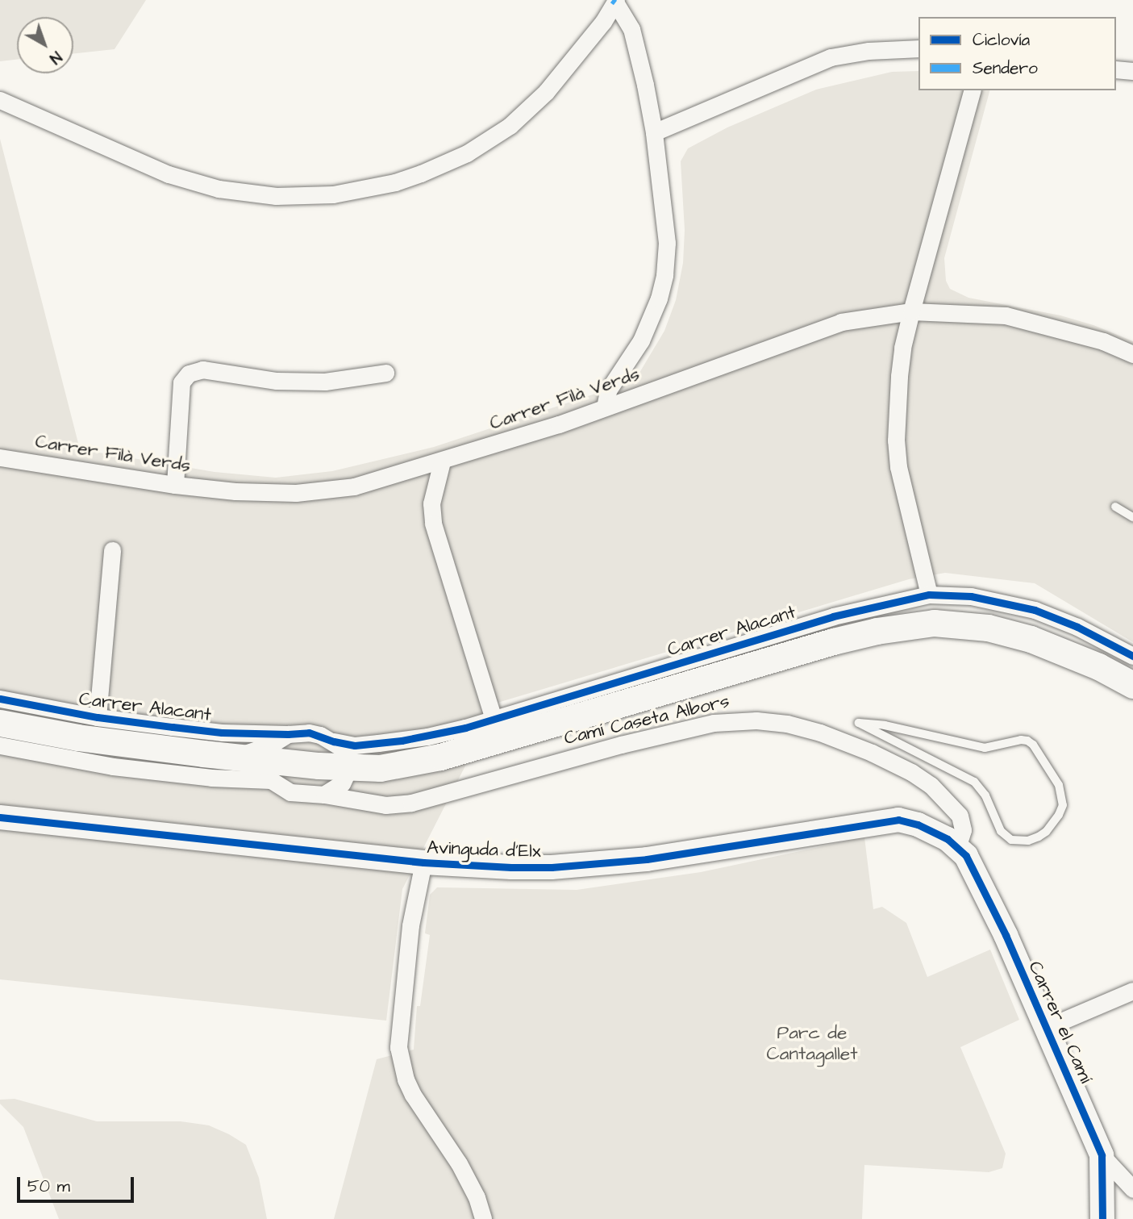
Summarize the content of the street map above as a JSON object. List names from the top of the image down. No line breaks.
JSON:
{"streets":{"main road":["Carrer Alacant"],"street":["Carrer Filà Verds","Camí Caseta Albors","Avinguda d'Elx","Carrer el Camí"]},"crossings":[["Carrer Alacant","Camí Caseta Albors"],["Camí Caseta Albors","Avinguda d'Elx"],["Camí Caseta Albors","Carrer el Camí"],["Avinguda d'Elx","Carrer el Camí"]],"parks":["Parc de Cantagallet"],"legend":["Ciclovía","Sendero"],"scale_bar":"50 m","north":"bottom right"}
